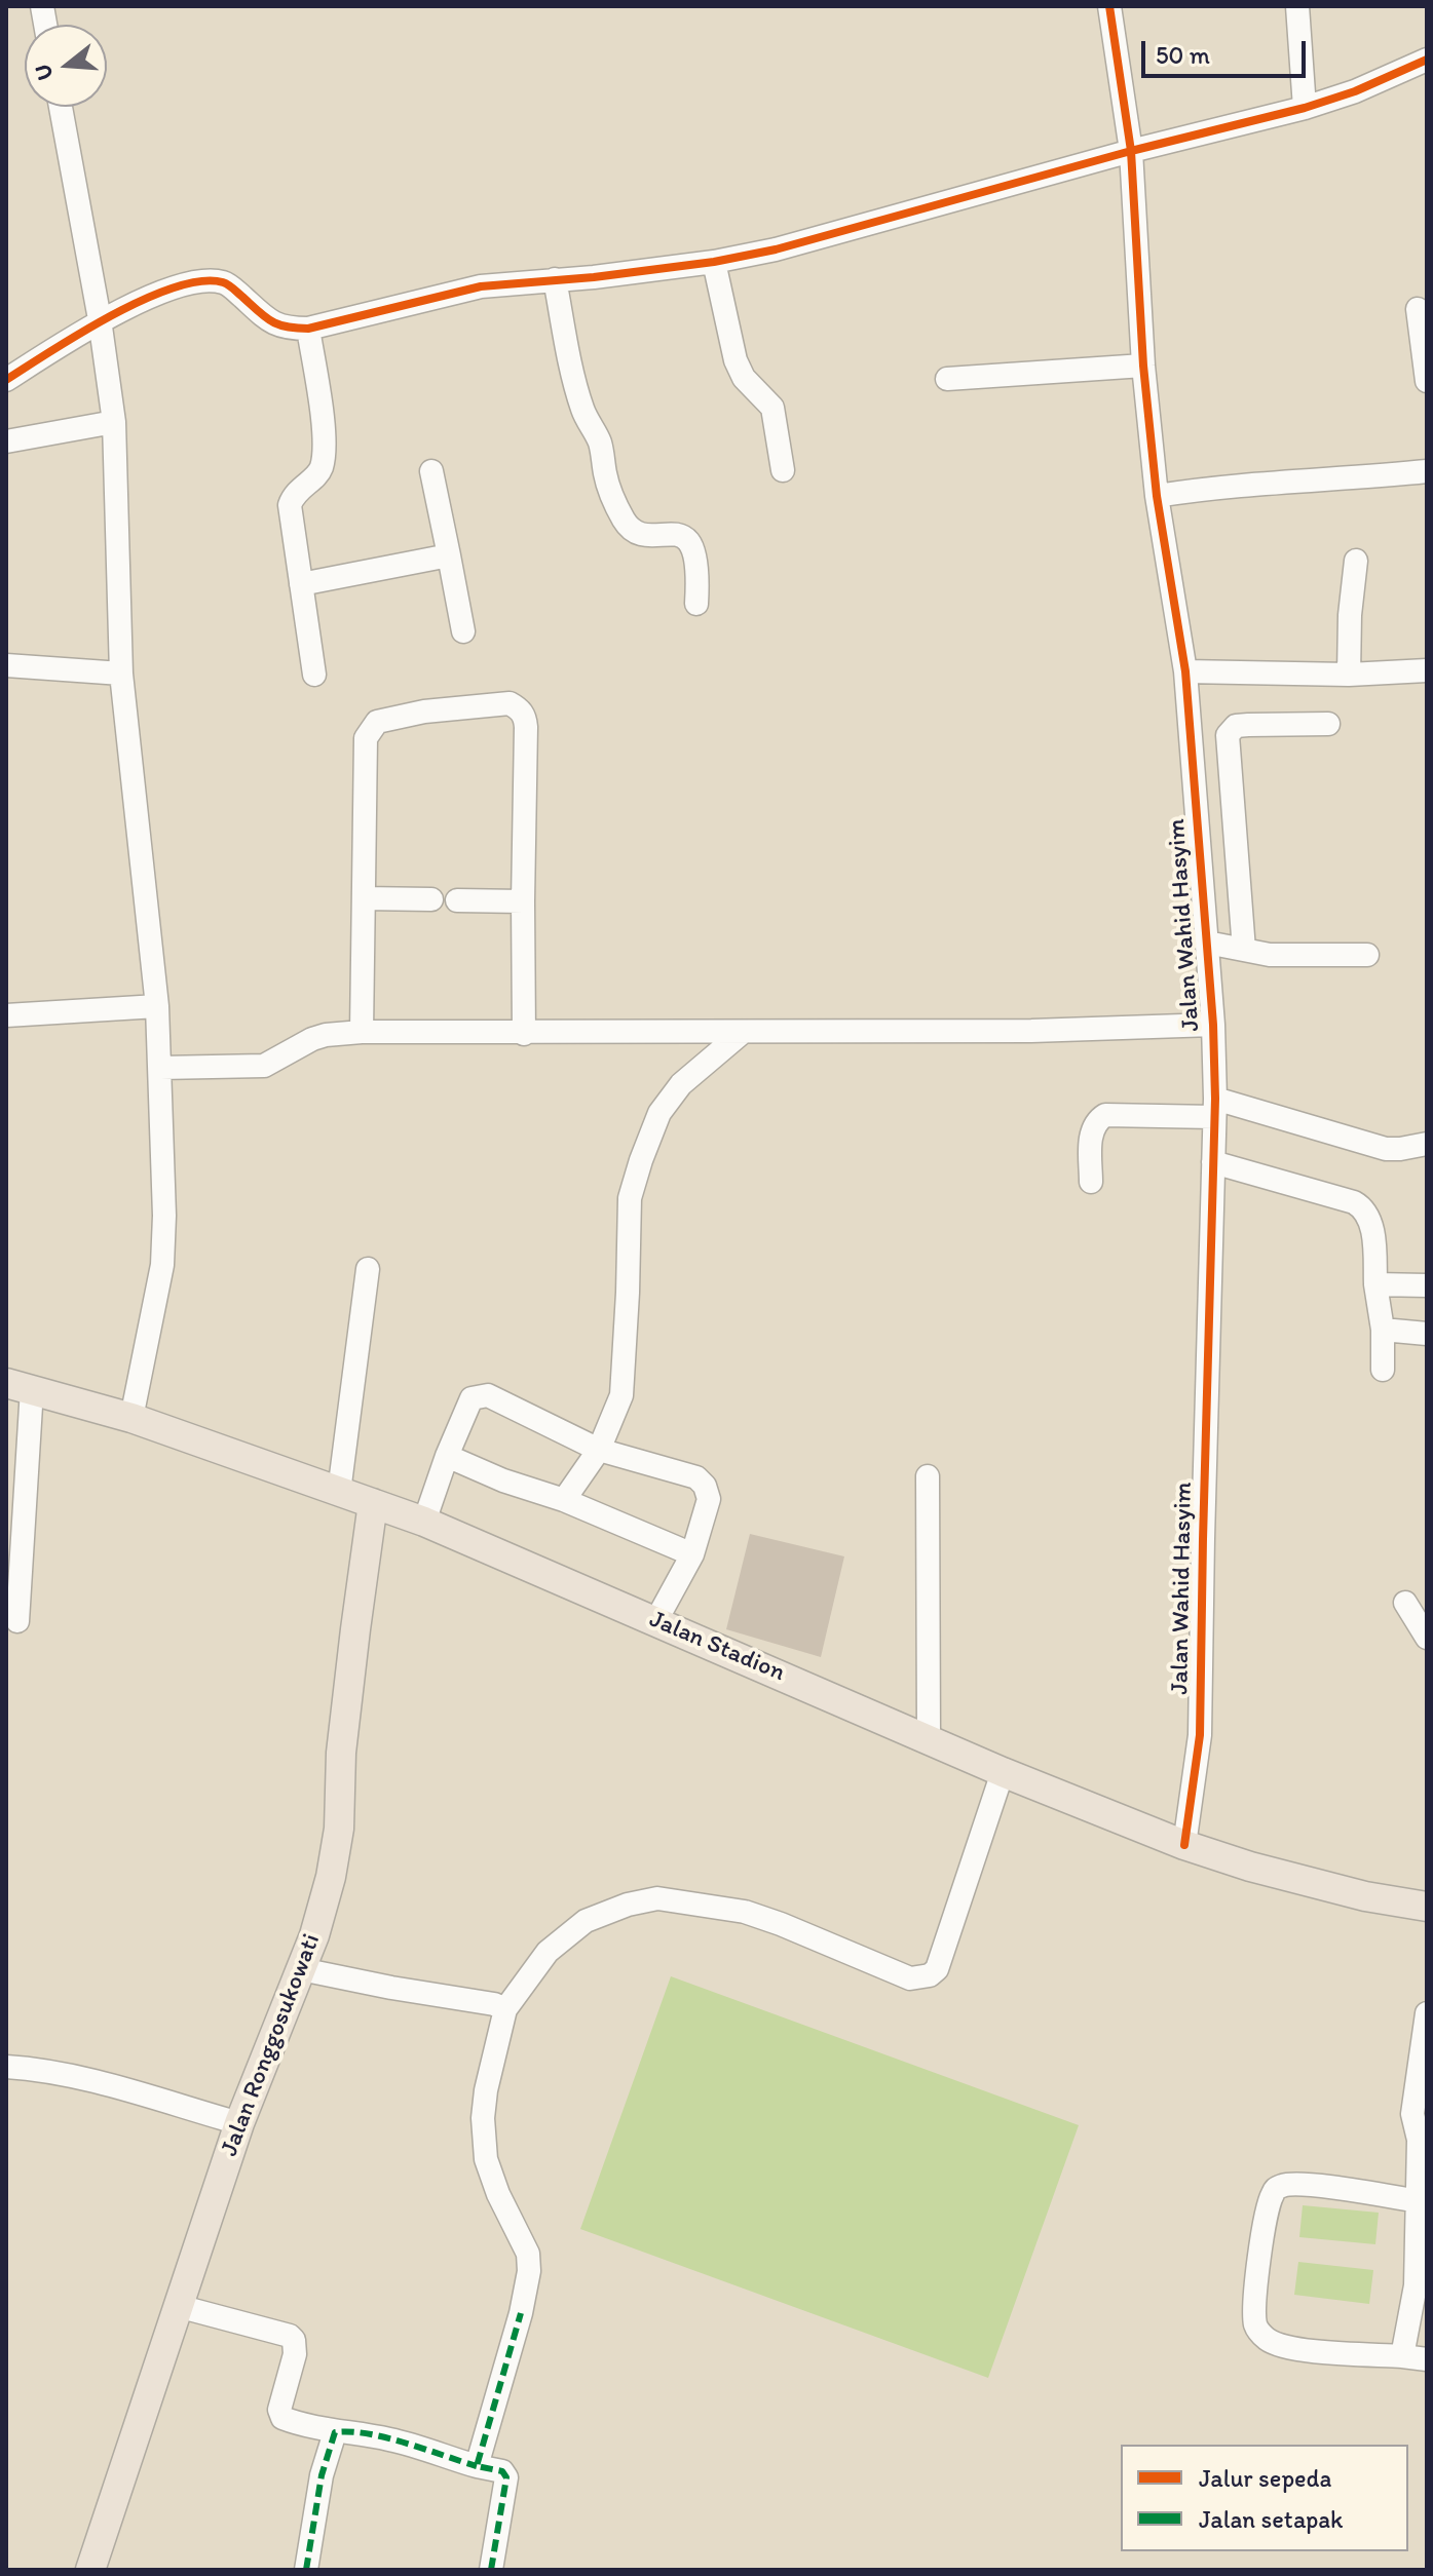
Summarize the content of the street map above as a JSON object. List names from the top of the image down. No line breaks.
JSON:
{"streets":{"main road":["Jalan Stadion","Jalan Ronggosukowati"],"street":["Jalan Wahid Hasyim"]},"crossings":[["Jalan Wahid Hasyim","Jalan Stadion"],["Jalan Stadion","Jalan Ronggosukowati"]],"legend":["Jalur sepeda","Jalan setapak"],"scale_bar":"50 m","north":"left"}
